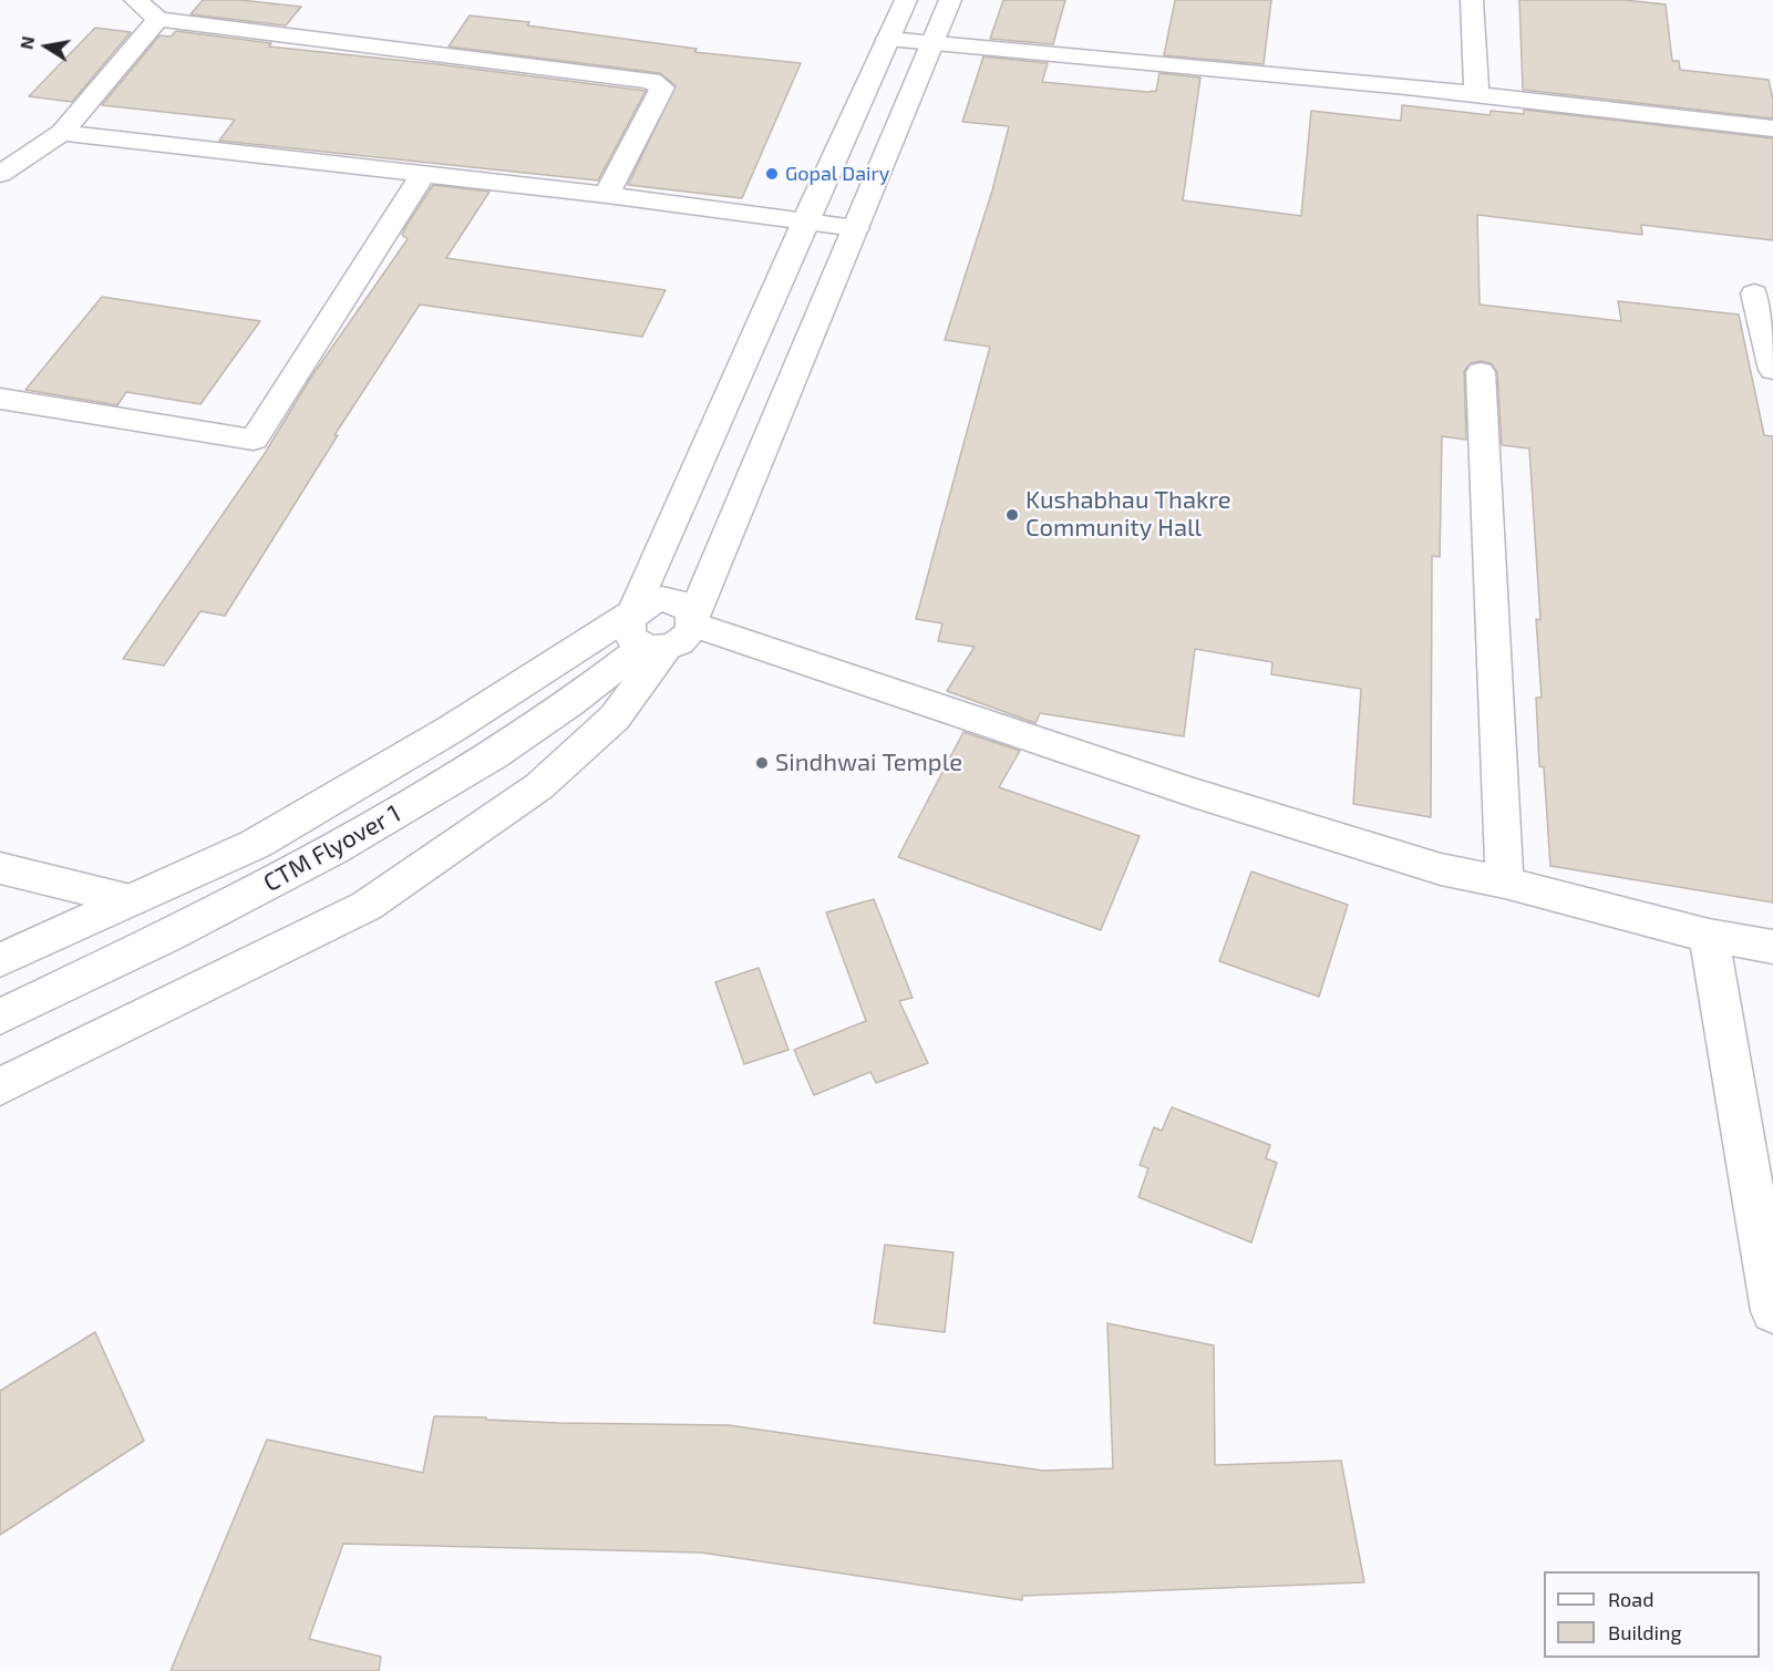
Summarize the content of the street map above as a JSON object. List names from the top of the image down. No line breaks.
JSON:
{"streets":{"street":["CTM Flyover 1"]},"places":["Gopal Dairy","Kushabhau Thakre Community Hall","Sindhwai Temple"],"legend":["Road","Building"],"north":"left"}
